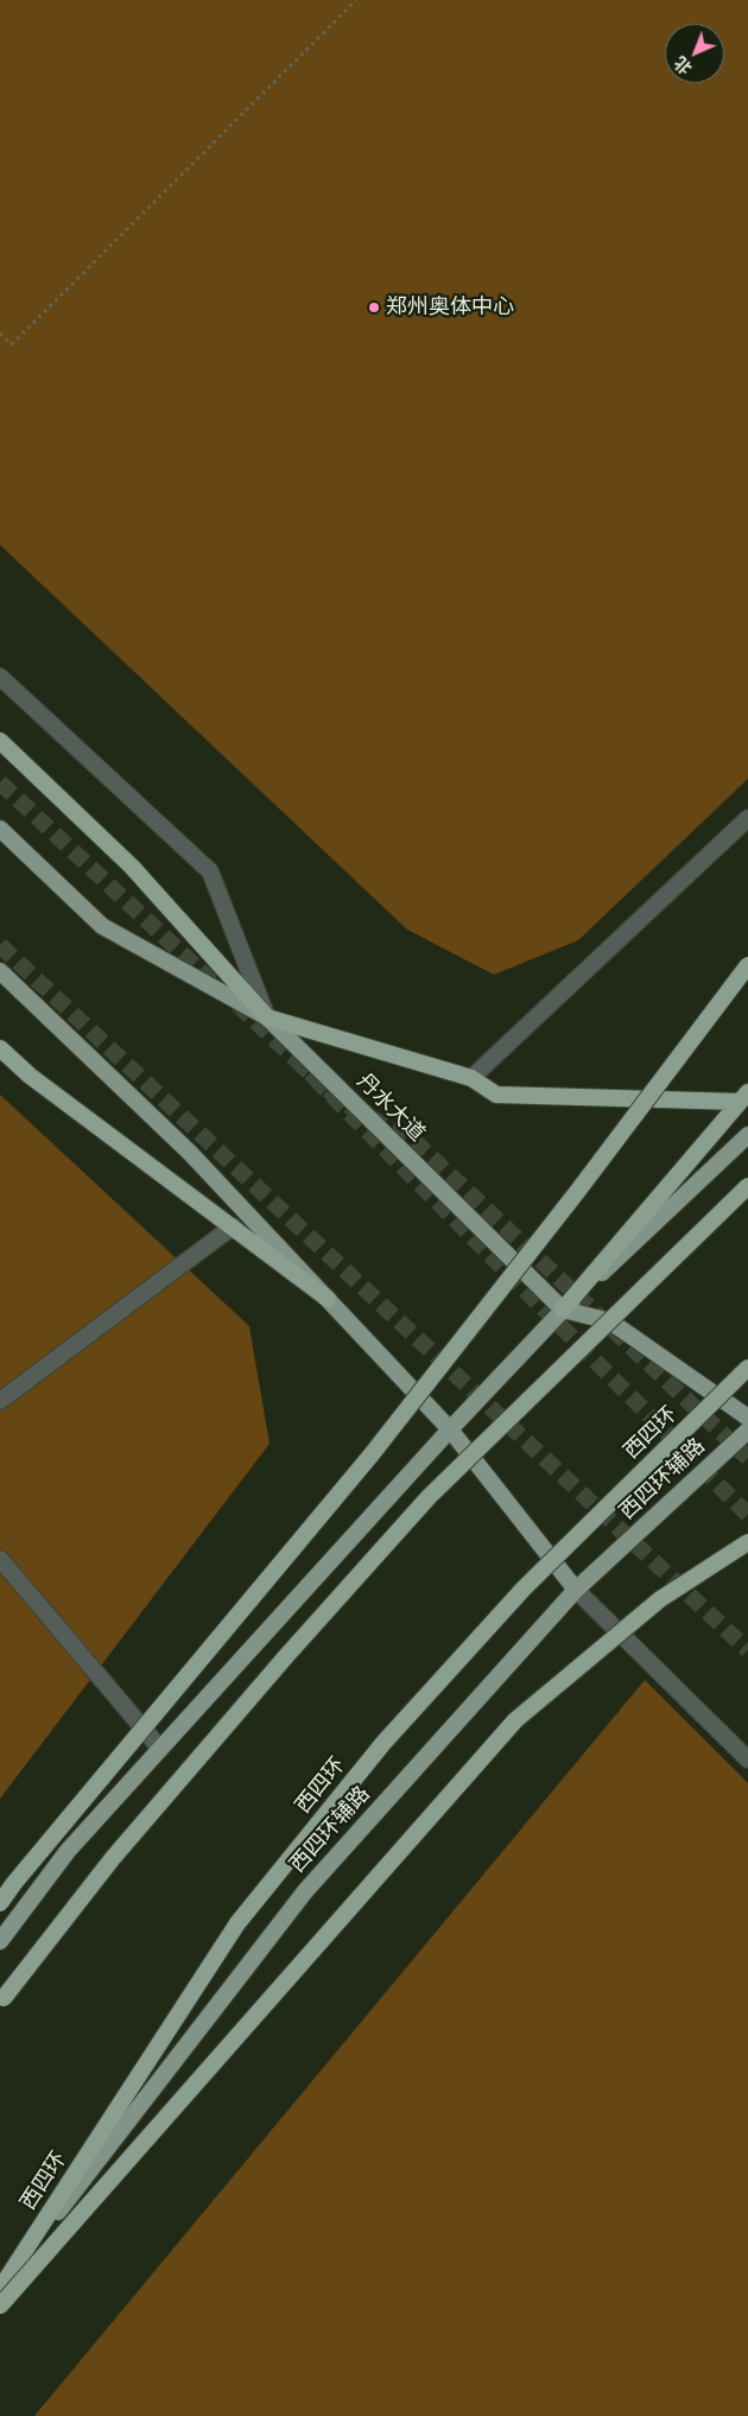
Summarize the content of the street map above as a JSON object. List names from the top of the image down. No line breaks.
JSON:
{"streets":{"highway":["西四环"],"main road":["丹水大道","西四环辅路"]},"places":["郑州奥体中心"],"north":"bottom left"}
